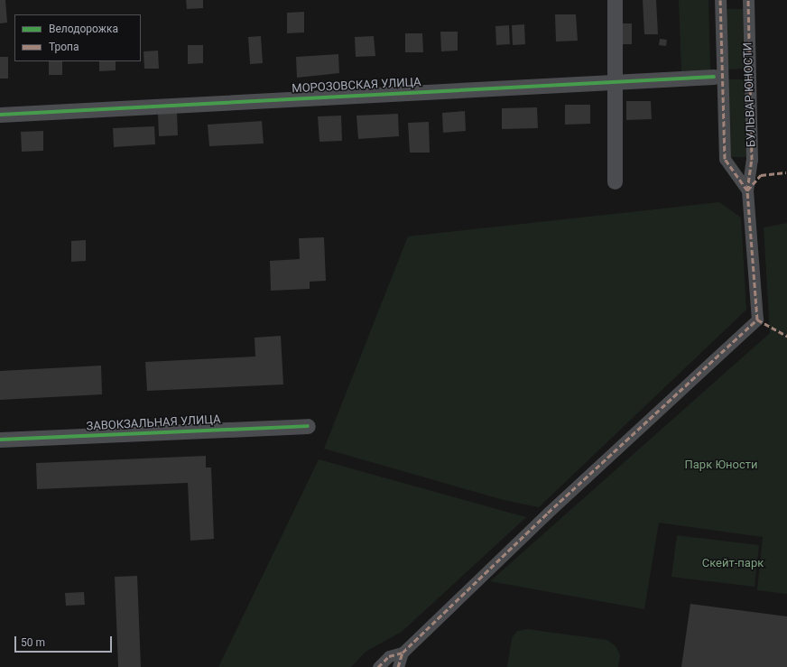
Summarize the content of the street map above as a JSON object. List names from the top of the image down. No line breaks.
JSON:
{"streets":{"street":["МОРОЗОВСКАЯ УЛИЦА","БУЛЬВАР ЮНОСТИ","ЗАВОКЗАЛЬНАЯ УЛИЦА"]},"parks":["Парк Юности","Скейт-парк"],"legend":["Велодорожка","Тропа"],"scale_bar":"50 m"}
